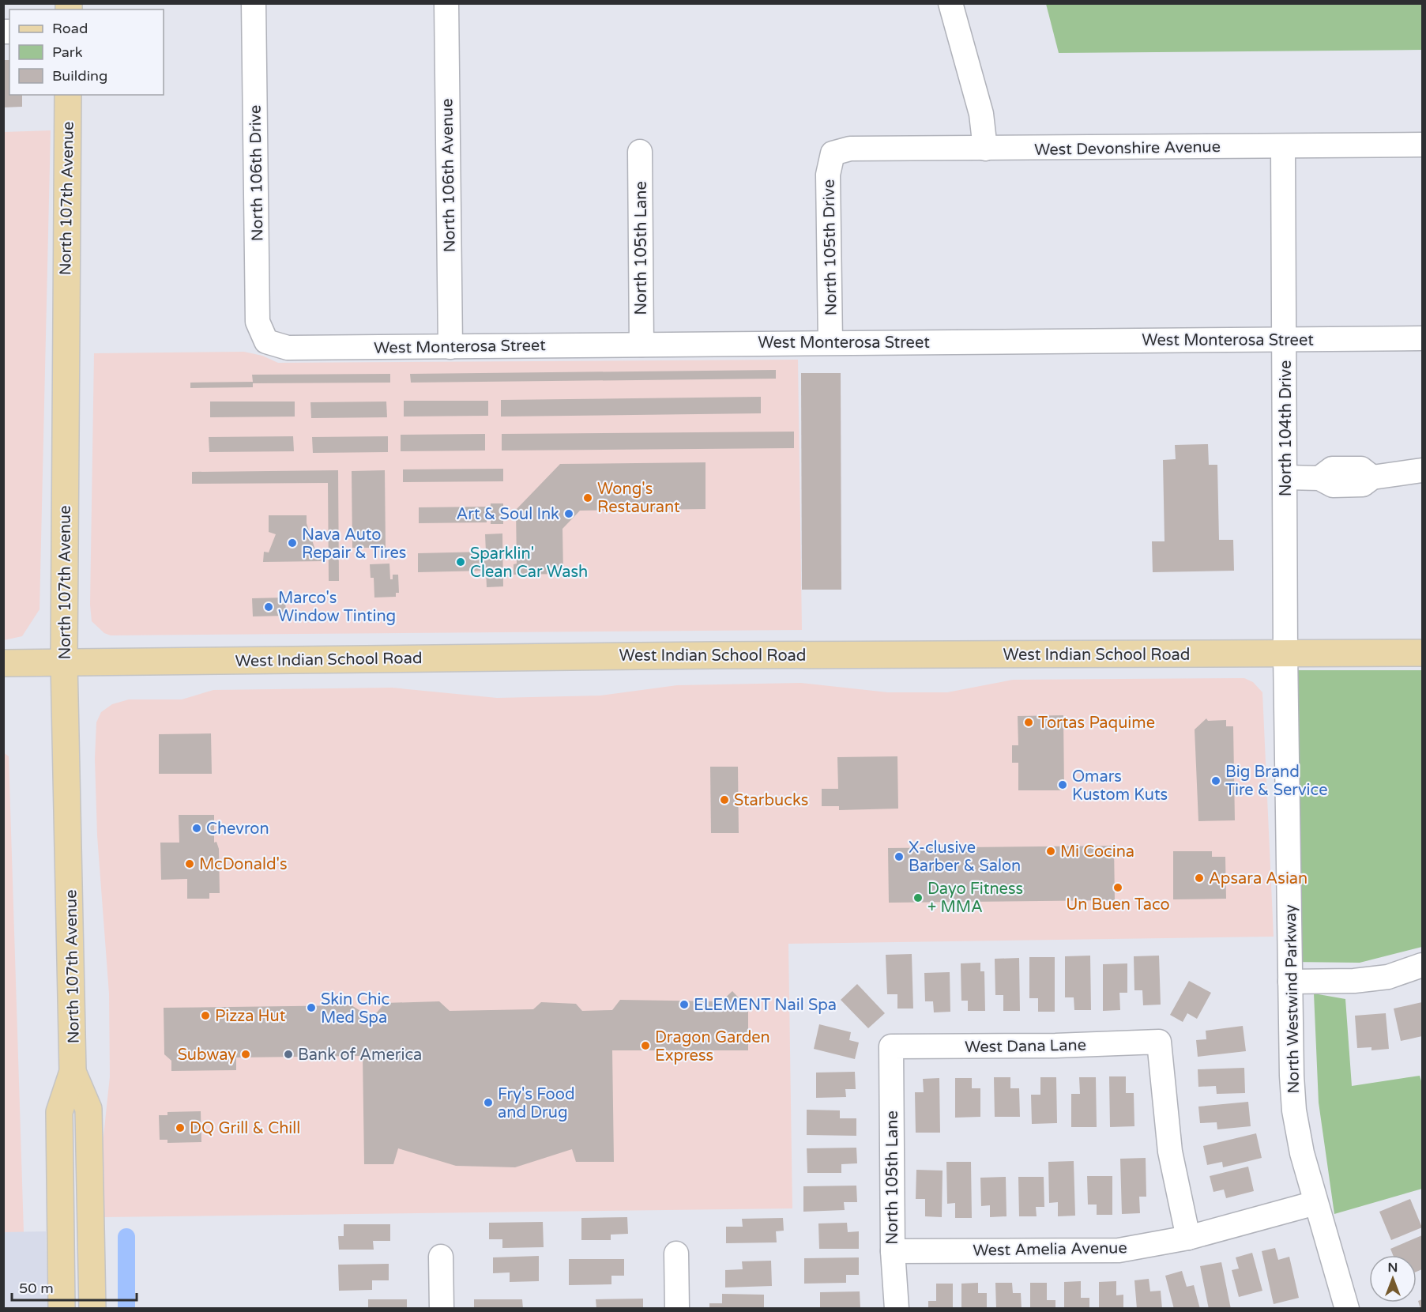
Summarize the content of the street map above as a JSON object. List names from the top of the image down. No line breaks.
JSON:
{"streets":{"main road":["North 107th Avenue","West Indian School Road"],"street":["West Devonshire Avenue","North 106th Drive","North 106th Avenue","North 105th Drive","North 105th Lane","West Monterosa Street","North 104th Drive","North Westwind Parkway","West Dana Lane","West Amelia Avenue"]},"crossings":[["West Devonshire Avenue","North 105th Drive"],["West Devonshire Avenue","North 104th Drive"],["North 106th Drive","West Monterosa Street"],["North 106th Avenue","West Monterosa Street"],["North 107th Avenue","West Indian School Road"],["North 105th Drive","West Monterosa Street"],["North 105th Lane","West Monterosa Street"],["North 105th Lane","West Dana Lane"],["North 105th Lane","West Amelia Avenue"],["West Monterosa Street","North 104th Drive"],["North 104th Drive","West Indian School Road"],["North 104th Drive","North Westwind Parkway"],["West Indian School Road","North Westwind Parkway"],["North Westwind Parkway","West Amelia Avenue"],["West Dana Lane","West Amelia Avenue"]],"places":["Wong's Restaurant","Art & Soul Ink","Nava Auto Repair & Tires","Sparklin' Clean Car Wash","Marco's Window Tinting","Tortas Paquime","Big Brand Tire & Service","Omars Kustom Kuts","Starbucks","Chevron","Mi Cocina","X-clusive Barber & Salon","McDonald's","Apsara Asian","Un Buen Taco","Dayo Fitness + MMA","ELEMENT Nail Spa","Skin Chic Med Spa","Pizza Hut","Dragon Garden Express","Subway","Bank of America","Fry's Food and Drug","DQ Grill & Chill"],"legend":["Road","Park","Building"],"scale_bar":"50 m","north":"top"}
